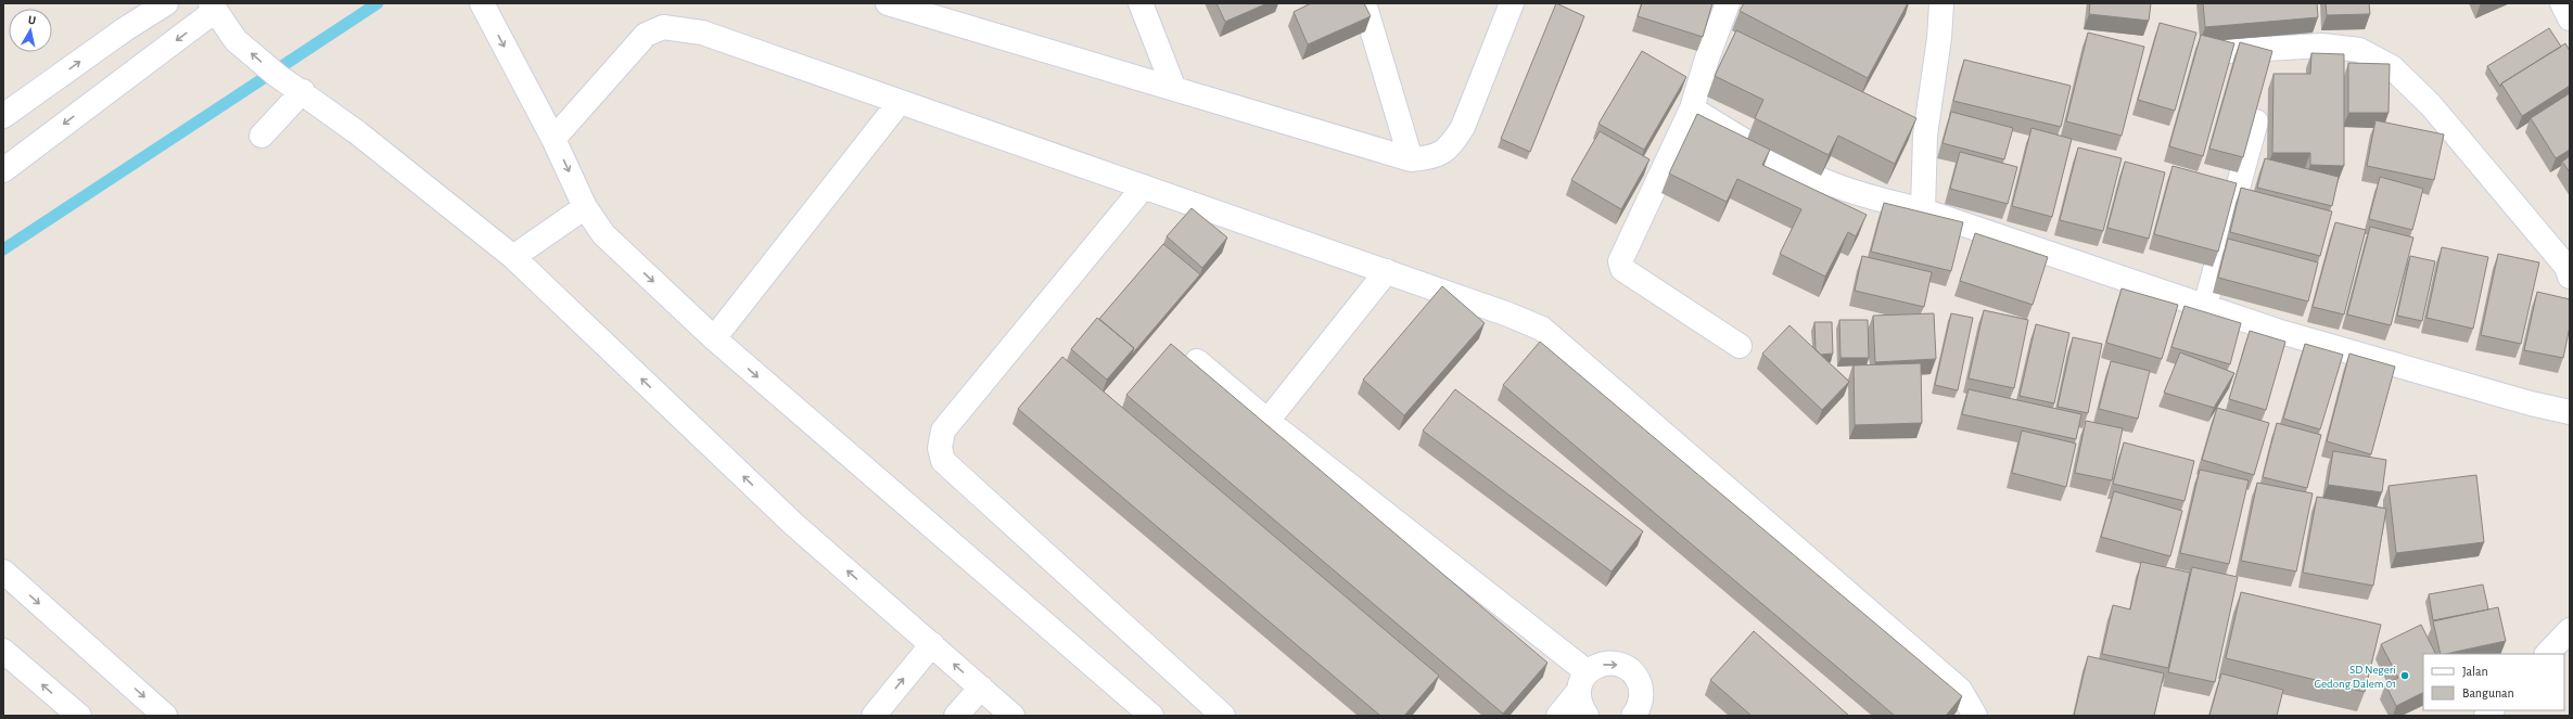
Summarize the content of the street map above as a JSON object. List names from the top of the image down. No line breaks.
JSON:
{"places":["SD Negeri Gedong Dalem 01"],"legend":["Jalan","Bangunan"],"north":"top"}
